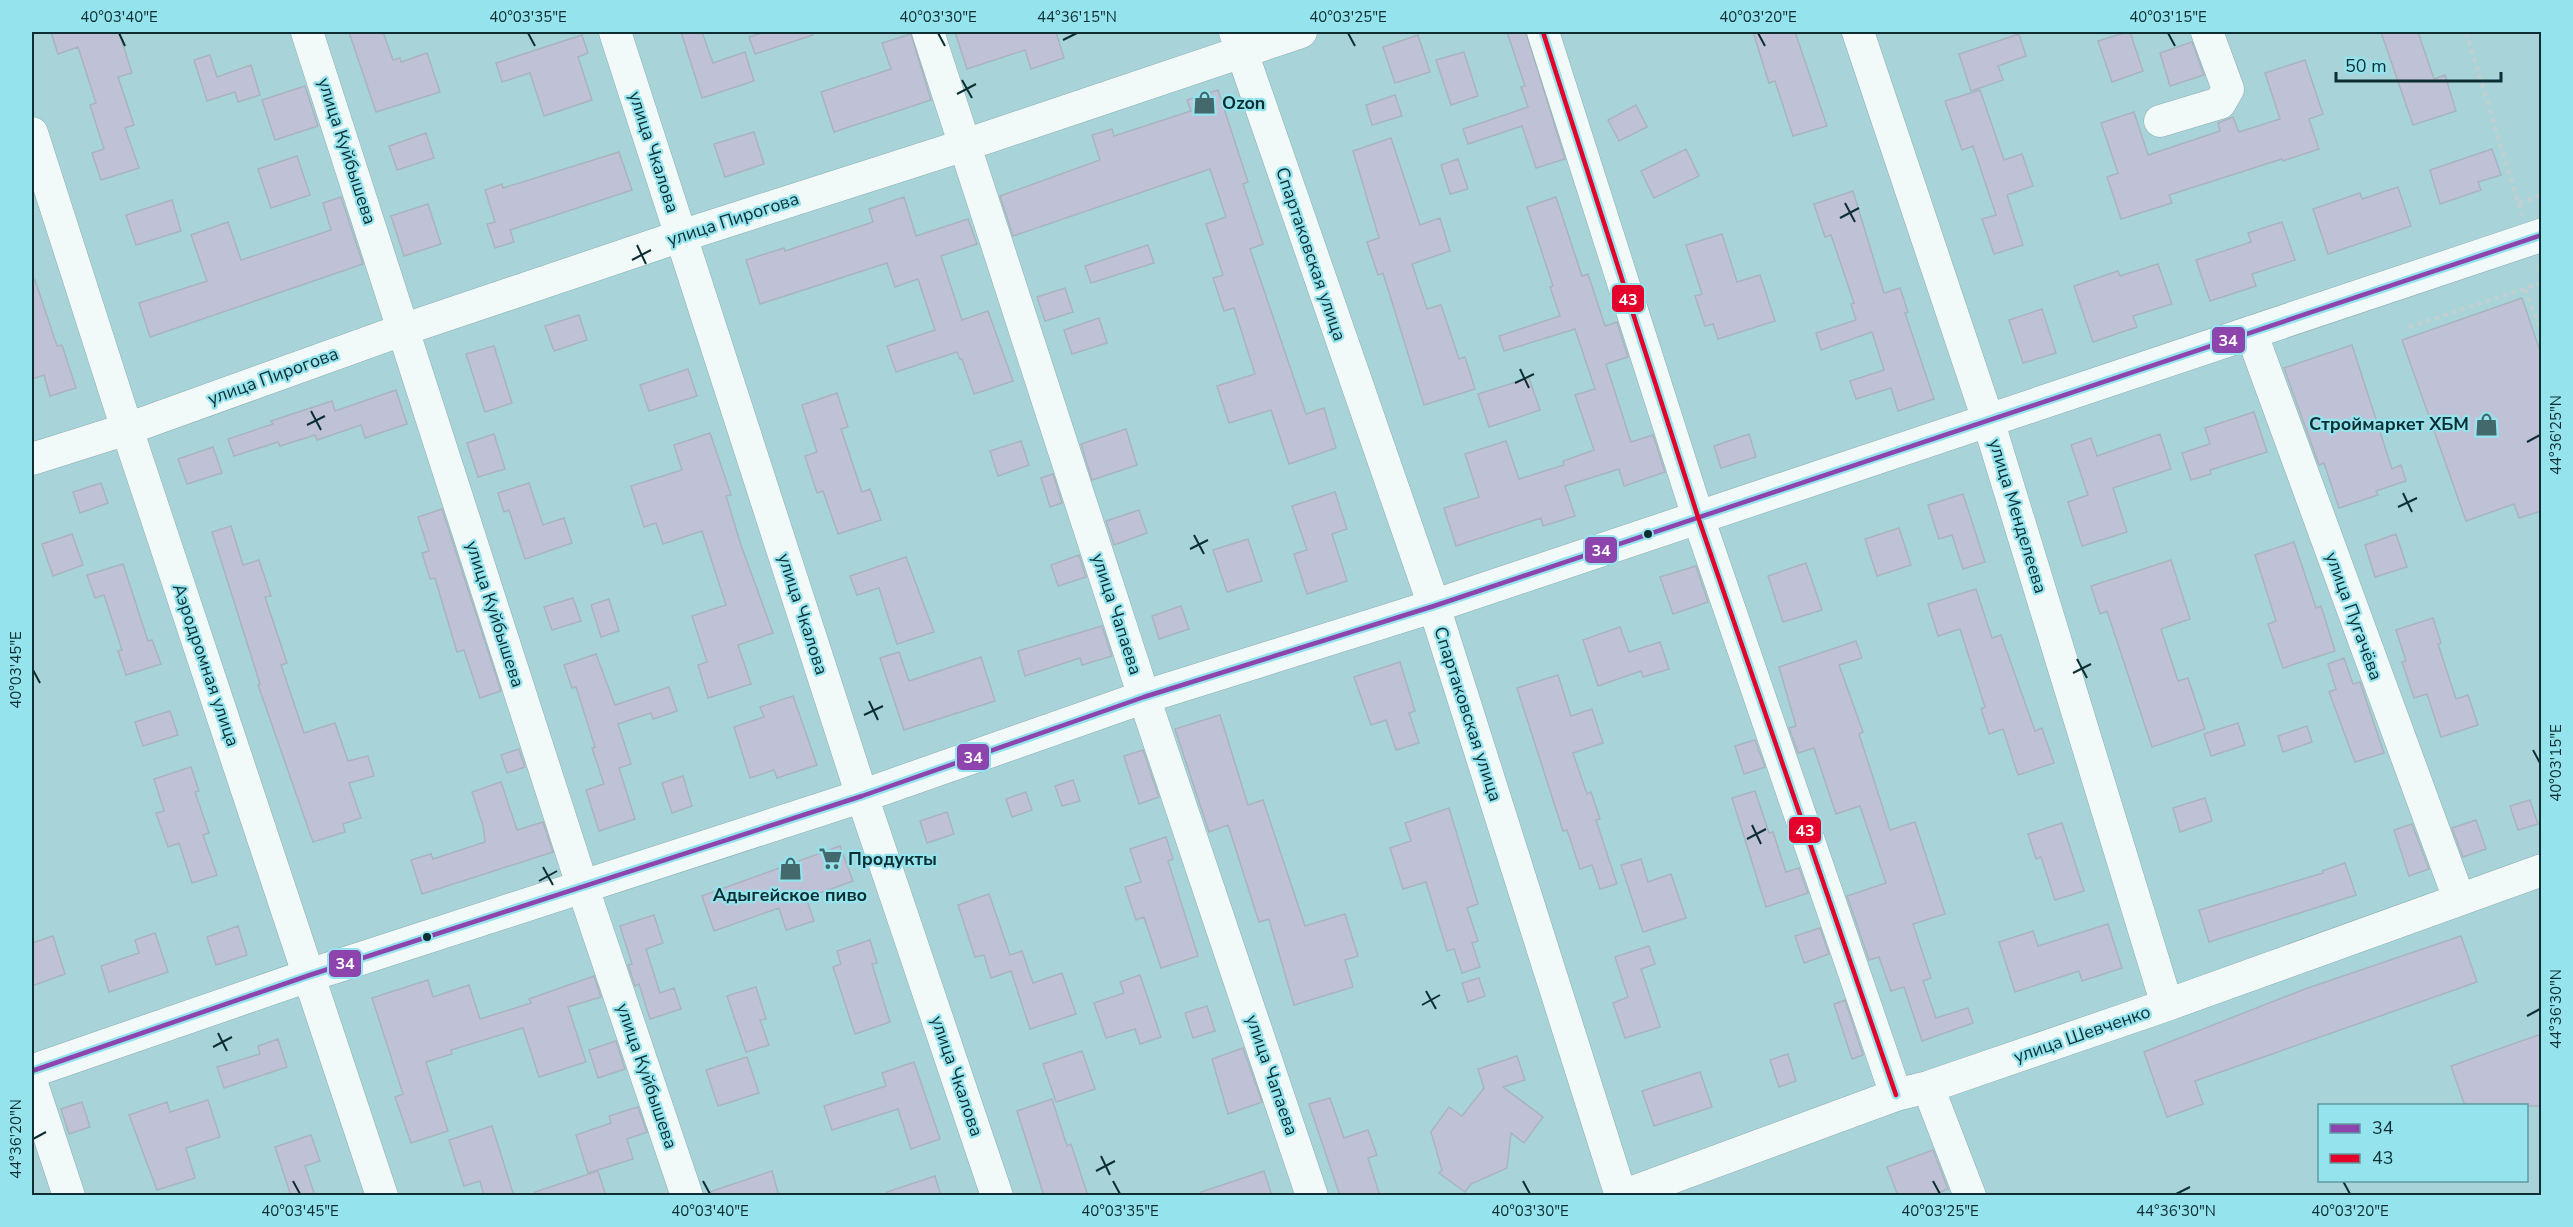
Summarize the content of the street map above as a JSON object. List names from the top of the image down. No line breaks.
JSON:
{"streets":{"street":["улица Куйбышева","улица Чкалова","улица Пирогова","Спартаковская улица","улица Менделеева","улица Чапаева","улица Пугачёва","Аэродромная улица","улица Шевченко"]},"crossings":[["улица Куйбышева","улица Пирогова"],["улица Чкалова","улица Пирогова"],["улица Пирогова","Спартаковская улица"],["улица Пирогова","улица Чапаева"],["улица Пирогова","Аэродромная улица"],["Спартаковская улица","улица Шевченко"],["улица Менделеева","улица Шевченко"],["улица Пугачёва","улица Шевченко"]],"places":{"shop":["Ozon","Строймаркет ХБМ","Адыгейское пиво"],"supermarket":["Продукты"]},"lines":["transit line 43","transit line 34"],"legend":["34","43"],"scale_bar":"50 m","coordinates":["40°03'40\"E","40°03'35\"E","40°03'30\"E","44°36'15\"N","40°03'25\"E","40°03'20\"E","40°03'15\"E","44°36'25\"N","40°03'45\"E","44°36'30\"N","44°36'20\"N"]}
